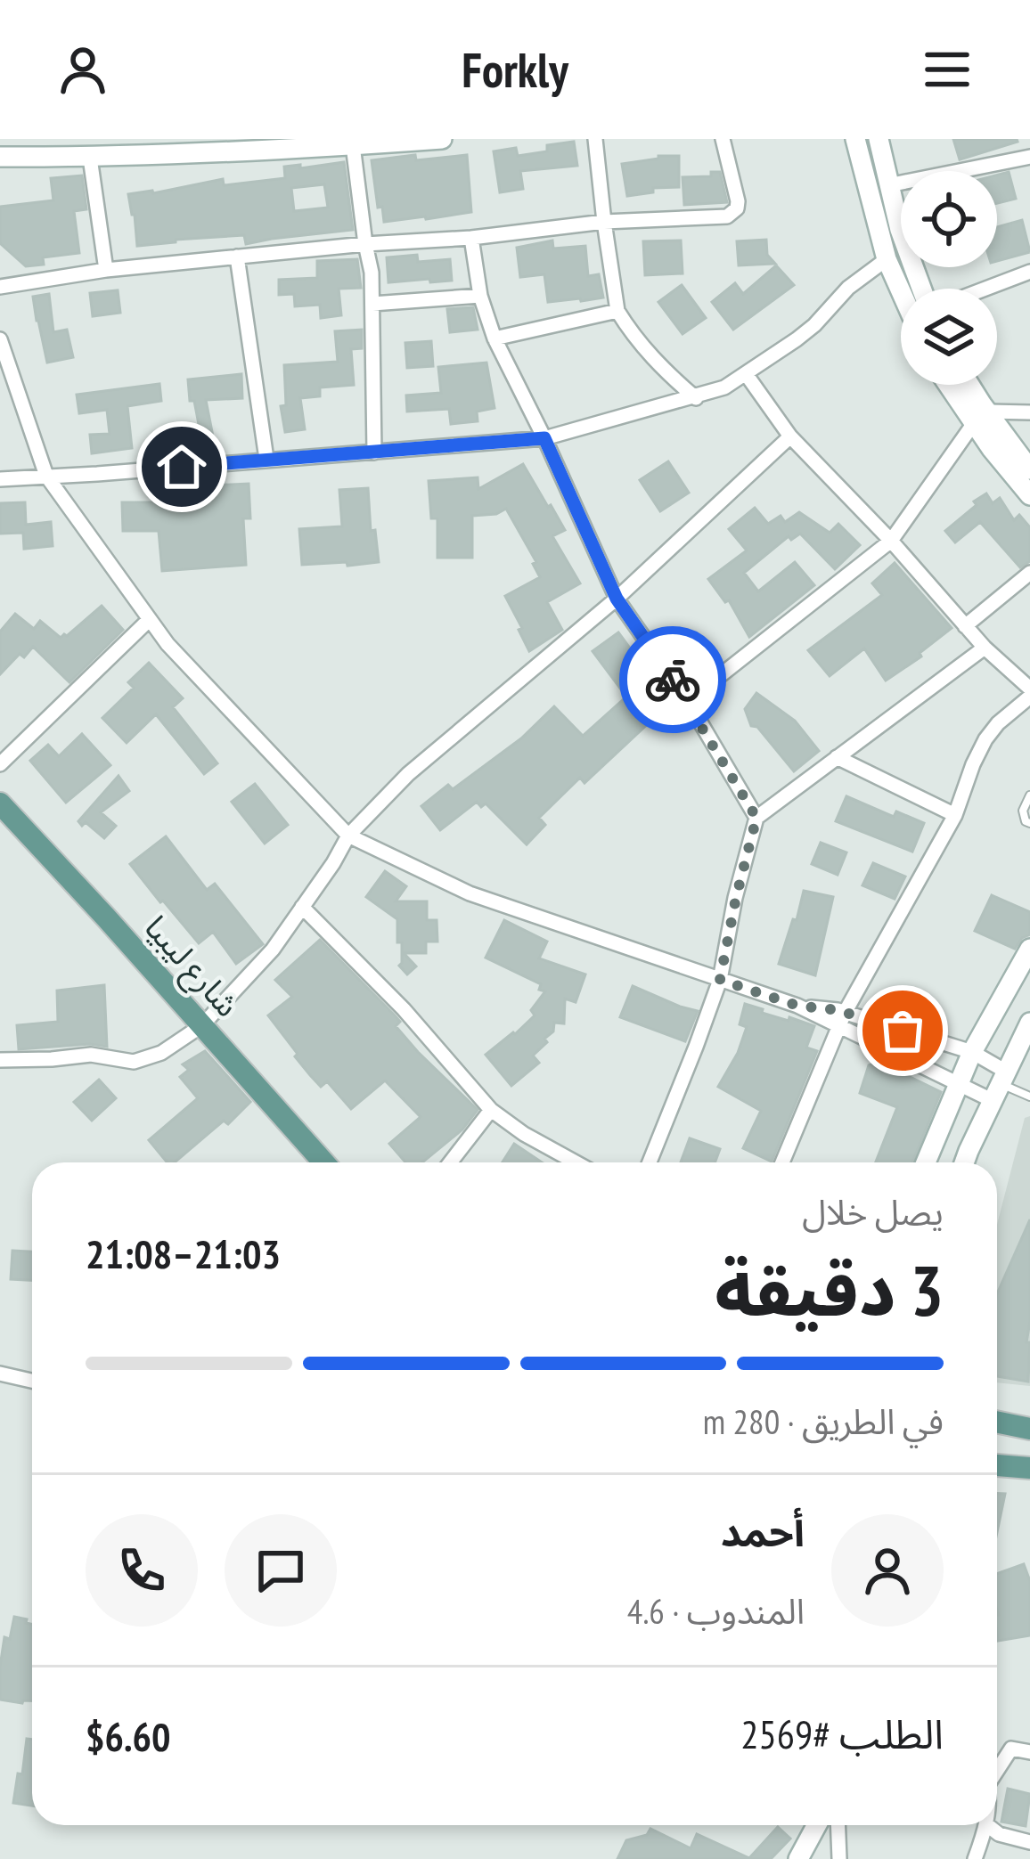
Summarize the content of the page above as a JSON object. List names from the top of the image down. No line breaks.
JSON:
{"streets":{"main road":["شارع ليبيا"]},"page":{"header":"Forkly","heading":["3 دقيقة","يصل خلال","21:03–21:08"],"panel":["أحمد","المندوب · 4.6","الطلب #2569","$6.60"],"bar":"في الطريق · 280 m"}}
